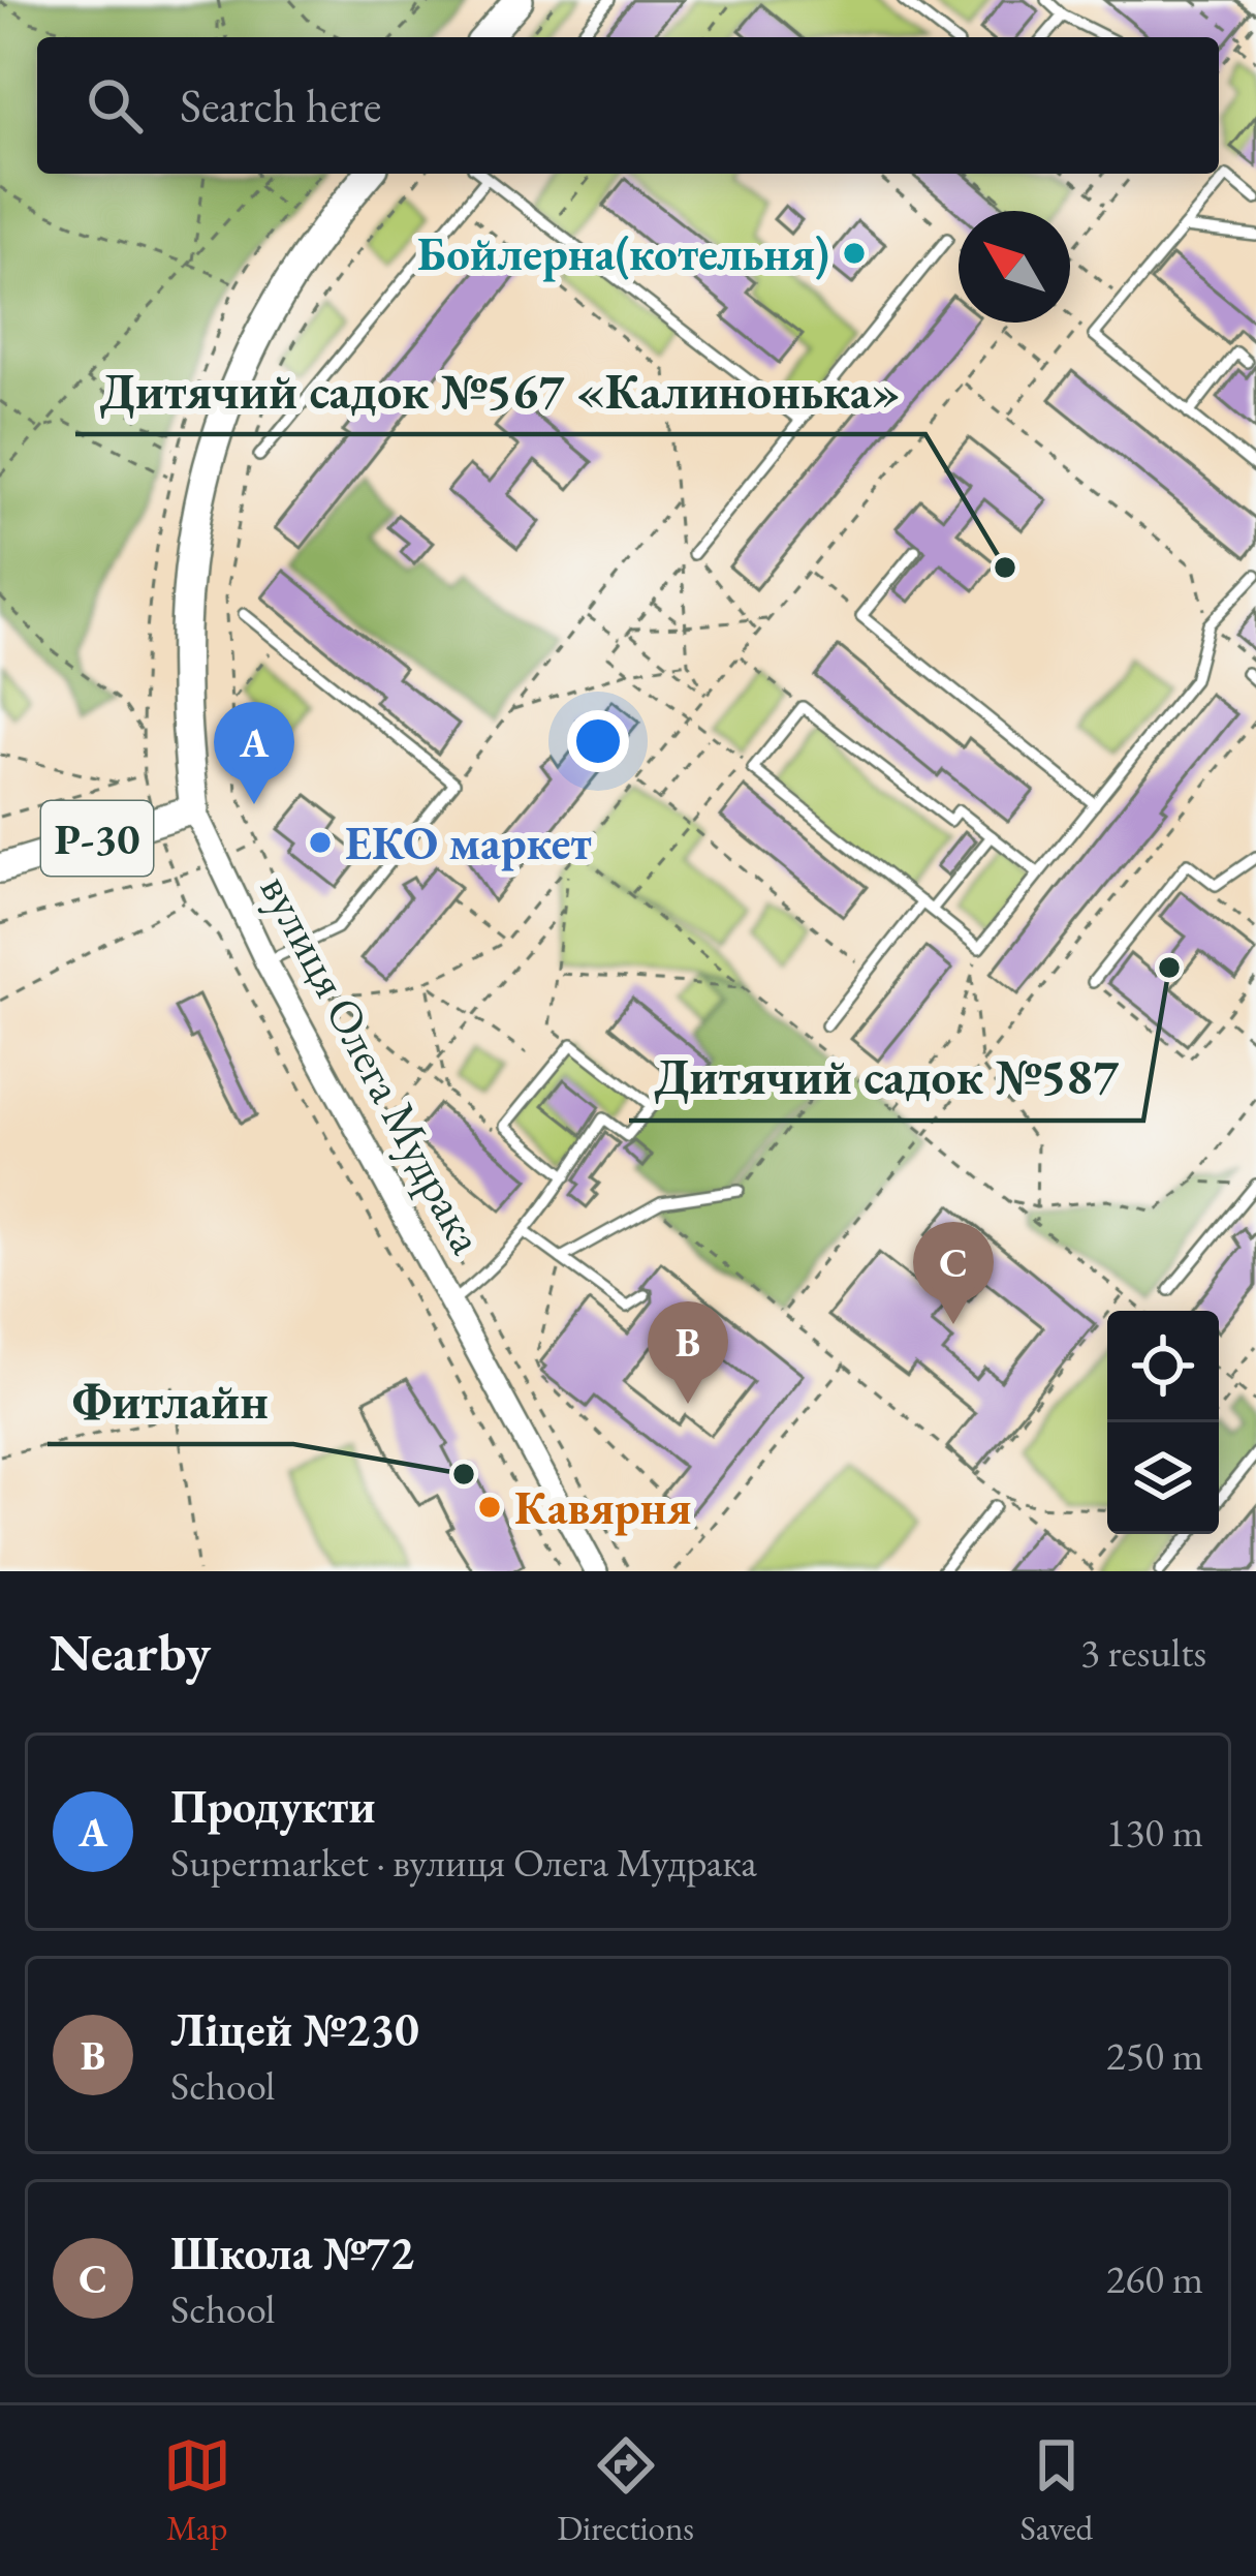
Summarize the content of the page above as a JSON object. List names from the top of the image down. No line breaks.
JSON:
{"streets":{"main road":["Р-30","вулиця Олега Мудрака"]},"crossings":[["Р-30","вулиця Олега Мудрака"]],"places":["Бойлерна(котельня)","Дитячий садок №567 «Калинонька»","ЕКО маркет","Дитячий садок №587","Фитлайн","Кавярня"],"north":"top left","page":{"search":"Search here","pins":["A","C","B"],"heading":["Nearby","3 results"],"list":[{"mark":"A","name":"Продукти","note":"Supermarket · вулиця Олега Мудрака","value":"130 m"},{"mark":"B","name":"Ліцей №230","note":"School","value":"250 m"},{"mark":"C","name":"Школа №72","note":"School","value":"260 m"}],"nav":["Map","Directions","Saved"]}}
